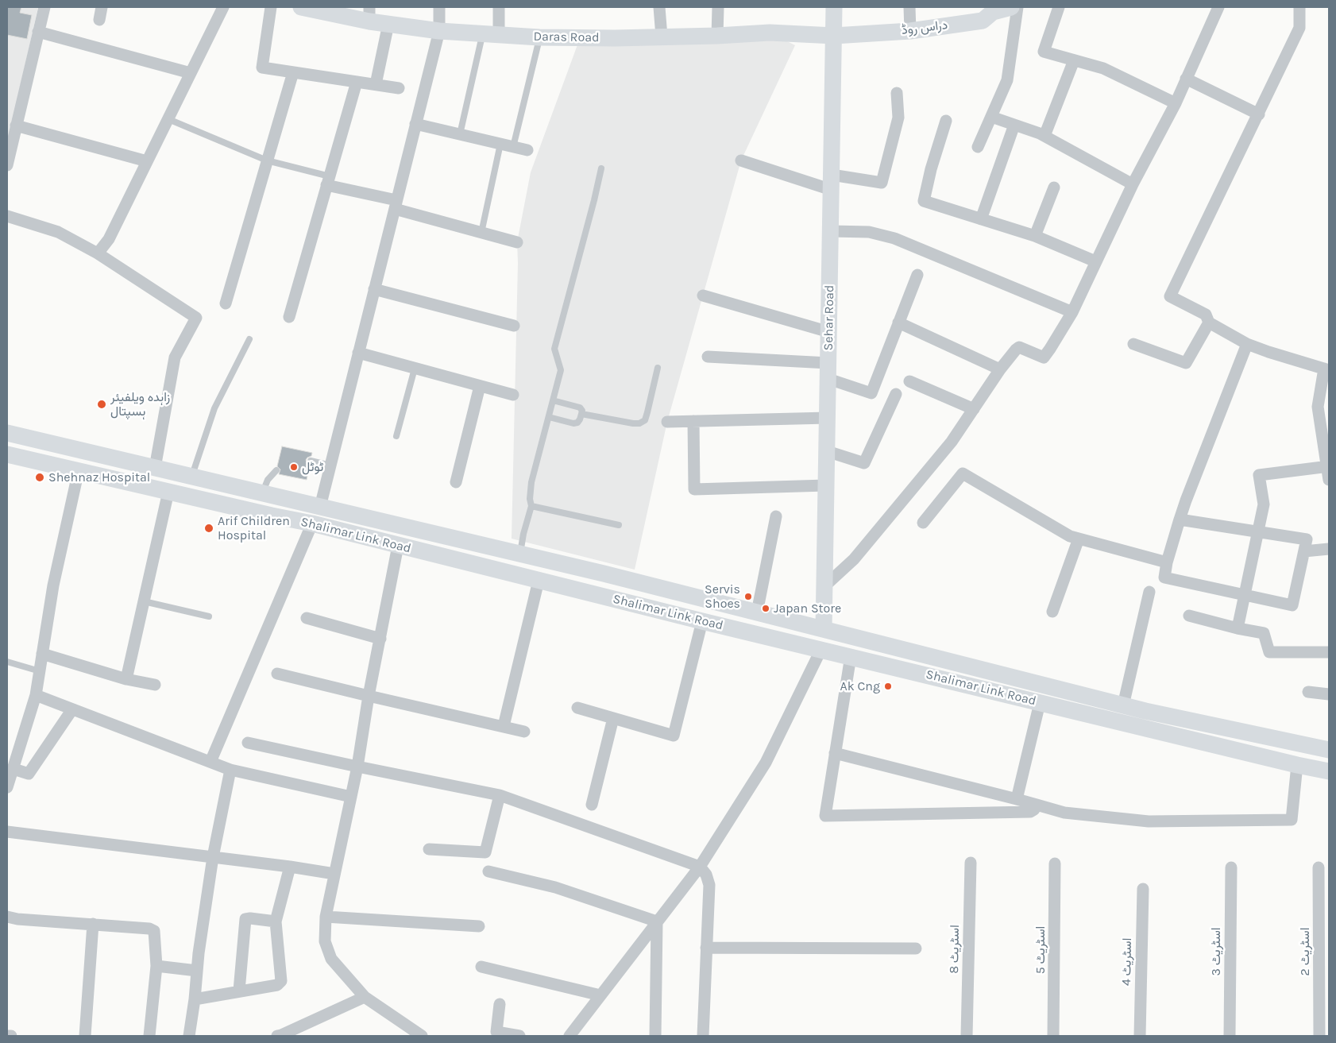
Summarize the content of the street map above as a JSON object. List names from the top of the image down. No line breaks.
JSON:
{"streets":{"main road":["دراس روڈ","Daras Road","Sehar Road","Shalimar Link Road"],"street":["اسٹریٹ 8","اسٹریٹ 5","اسٹریٹ 3","اسٹریٹ 2","اسٹریٹ 4"]},"crossings":[["دراس روڈ","Daras Road"],["دراس روڈ","Sehar Road"],["Daras Road","Sehar Road"],["Sehar Road","Shalimar Link Road"]],"places":["زاہدہ ویلفیئر ہسپتال","ٹوٹل","Shehnaz Hospital","Arif Children Hospital","Servis Shoes","Japan Store","Ak Cng"]}
